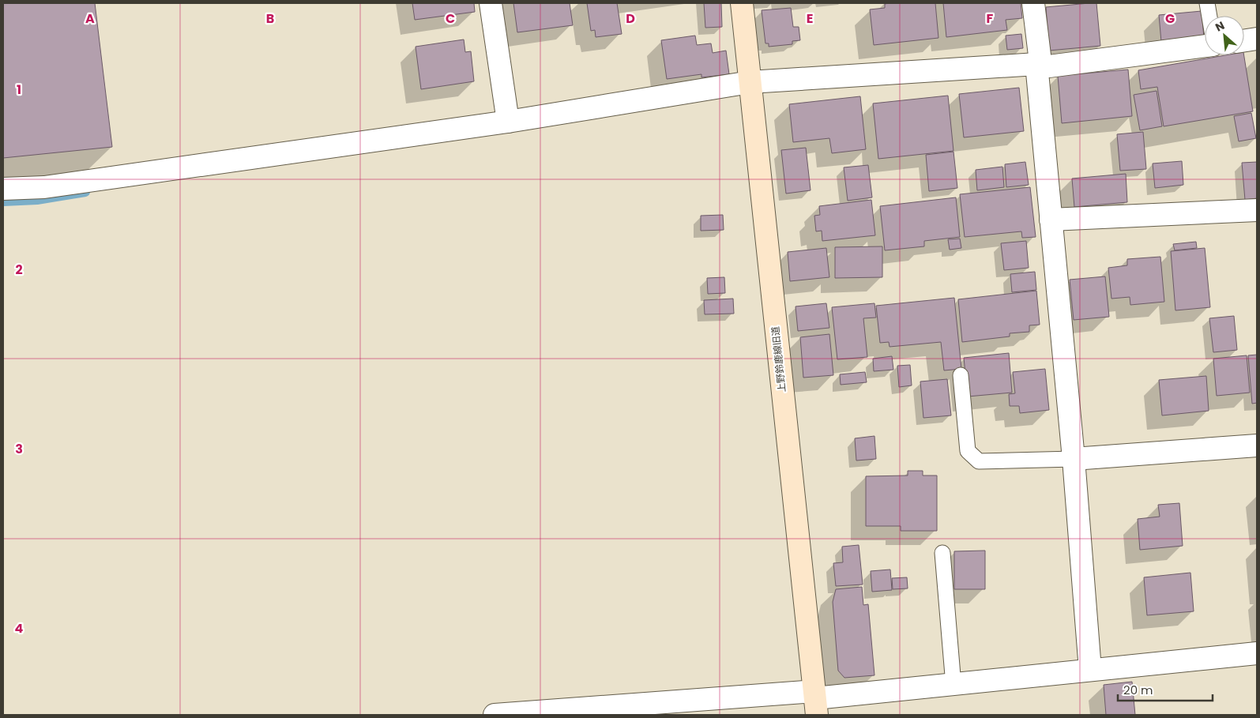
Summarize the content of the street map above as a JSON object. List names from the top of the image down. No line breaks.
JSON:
{"streets":{"street":["上野鈴鹿線旧道"]},"scale_bar":"20 m","north":"top left","grid":{"columns":["A","B","C","D","E","F","G"],"rows":["1","2","3","4"]}}
